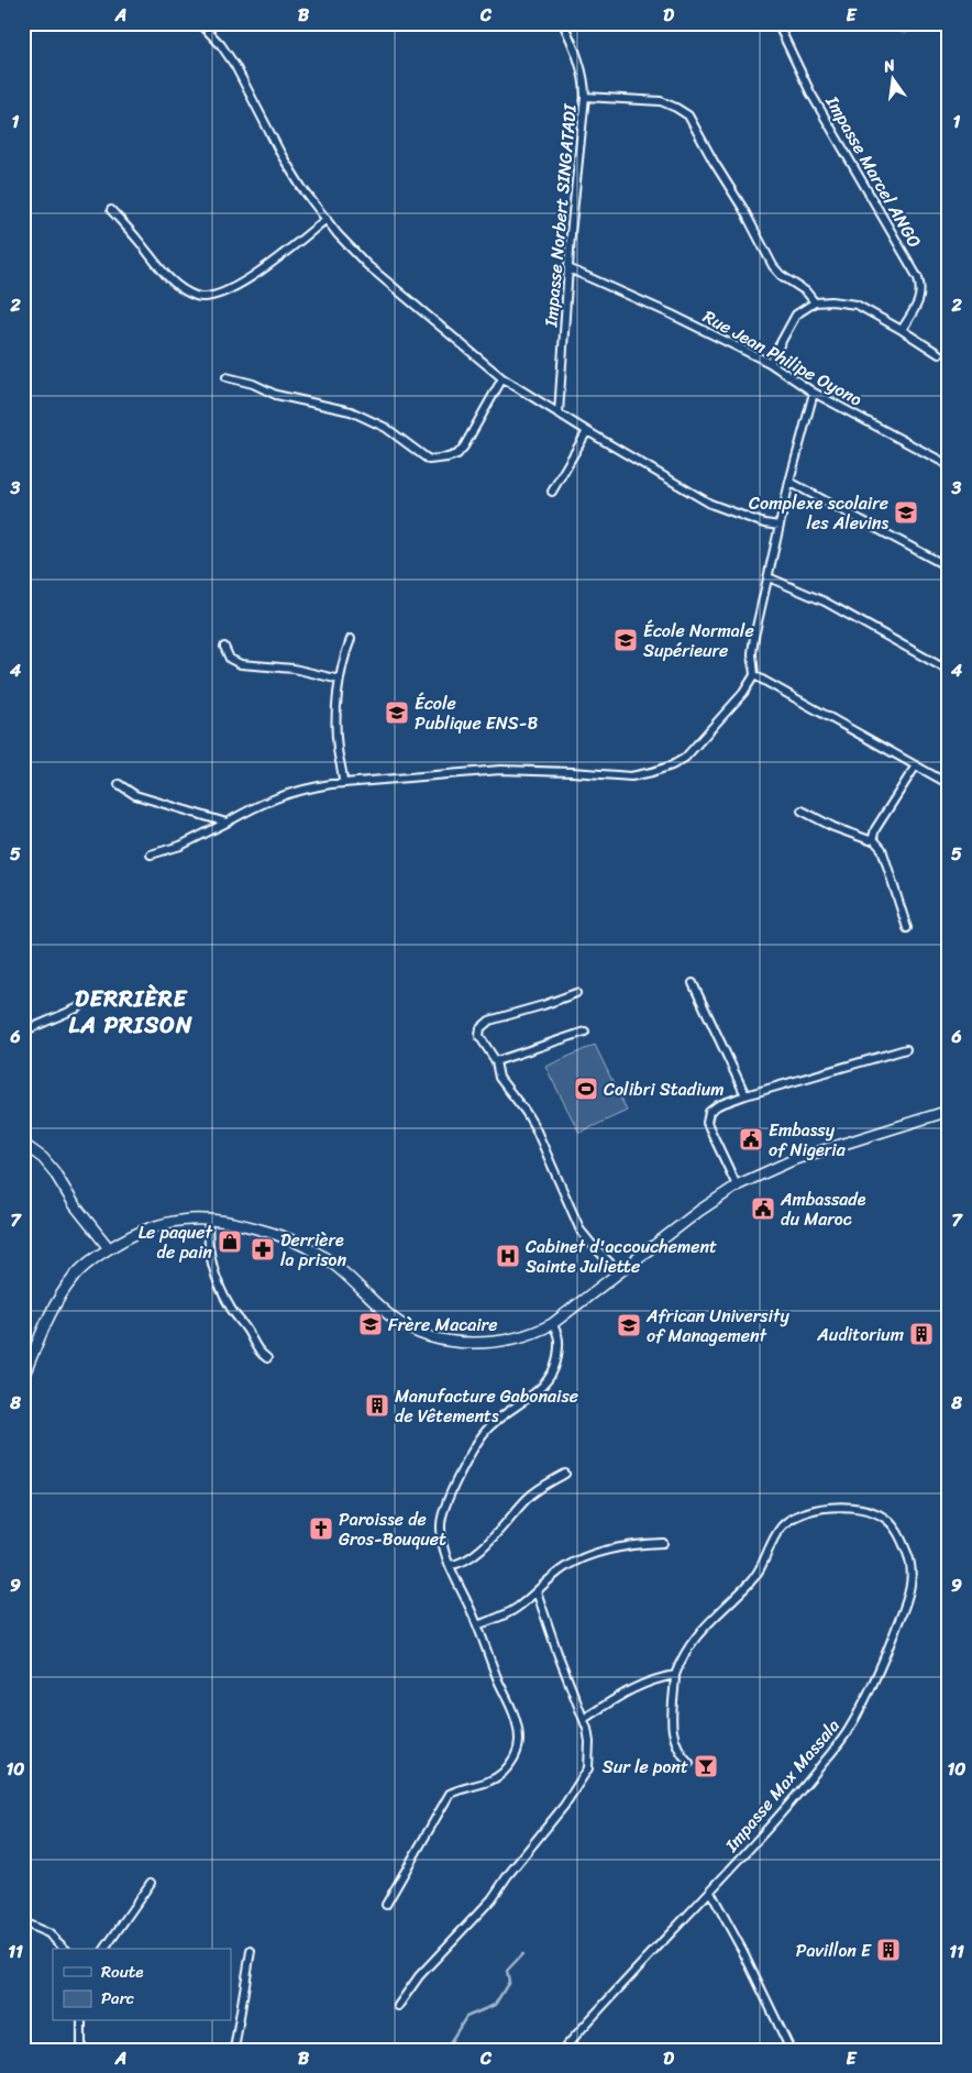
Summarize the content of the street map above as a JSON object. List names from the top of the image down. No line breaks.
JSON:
{"streets":{"street":["Impasse Marcel ANGO","Impasse Norbert SINGATADI","Rue Jean Philipe Oyono","Impasse Max Massala"]},"crossings":[["Impasse Norbert SINGATADI","Rue Jean Philipe Oyono"]],"districts":["DERRIÈRE LA PRISON"],"places":{"school or university":["Complexe scolaire les Alevins","École Normale Supérieure","École Publique ENS-B","Frère Macaire","African University of Management"],"sports":["Colibri Stadium"],"public building":["Embassy of Nigeria","Ambassade du Maroc"],"shop":["Le paquet de pain"],"pharmacy":["Derrière la prison"],"hospital":["Cabinet d'accouchement Sainte Juliette"],"building":["Auditorium","Manufacture Gabonaise de Vêtements","Pavillon E"],"church":["Paroisse de Gros-Bouquet"],"bar":["Sur le pont"]},"legend":["Route","Parc"],"north":"top","grid":{"columns":["A","B","C","D","E"],"rows":["1","2","3","4","5","6","7","8","9","10","11"]}}
